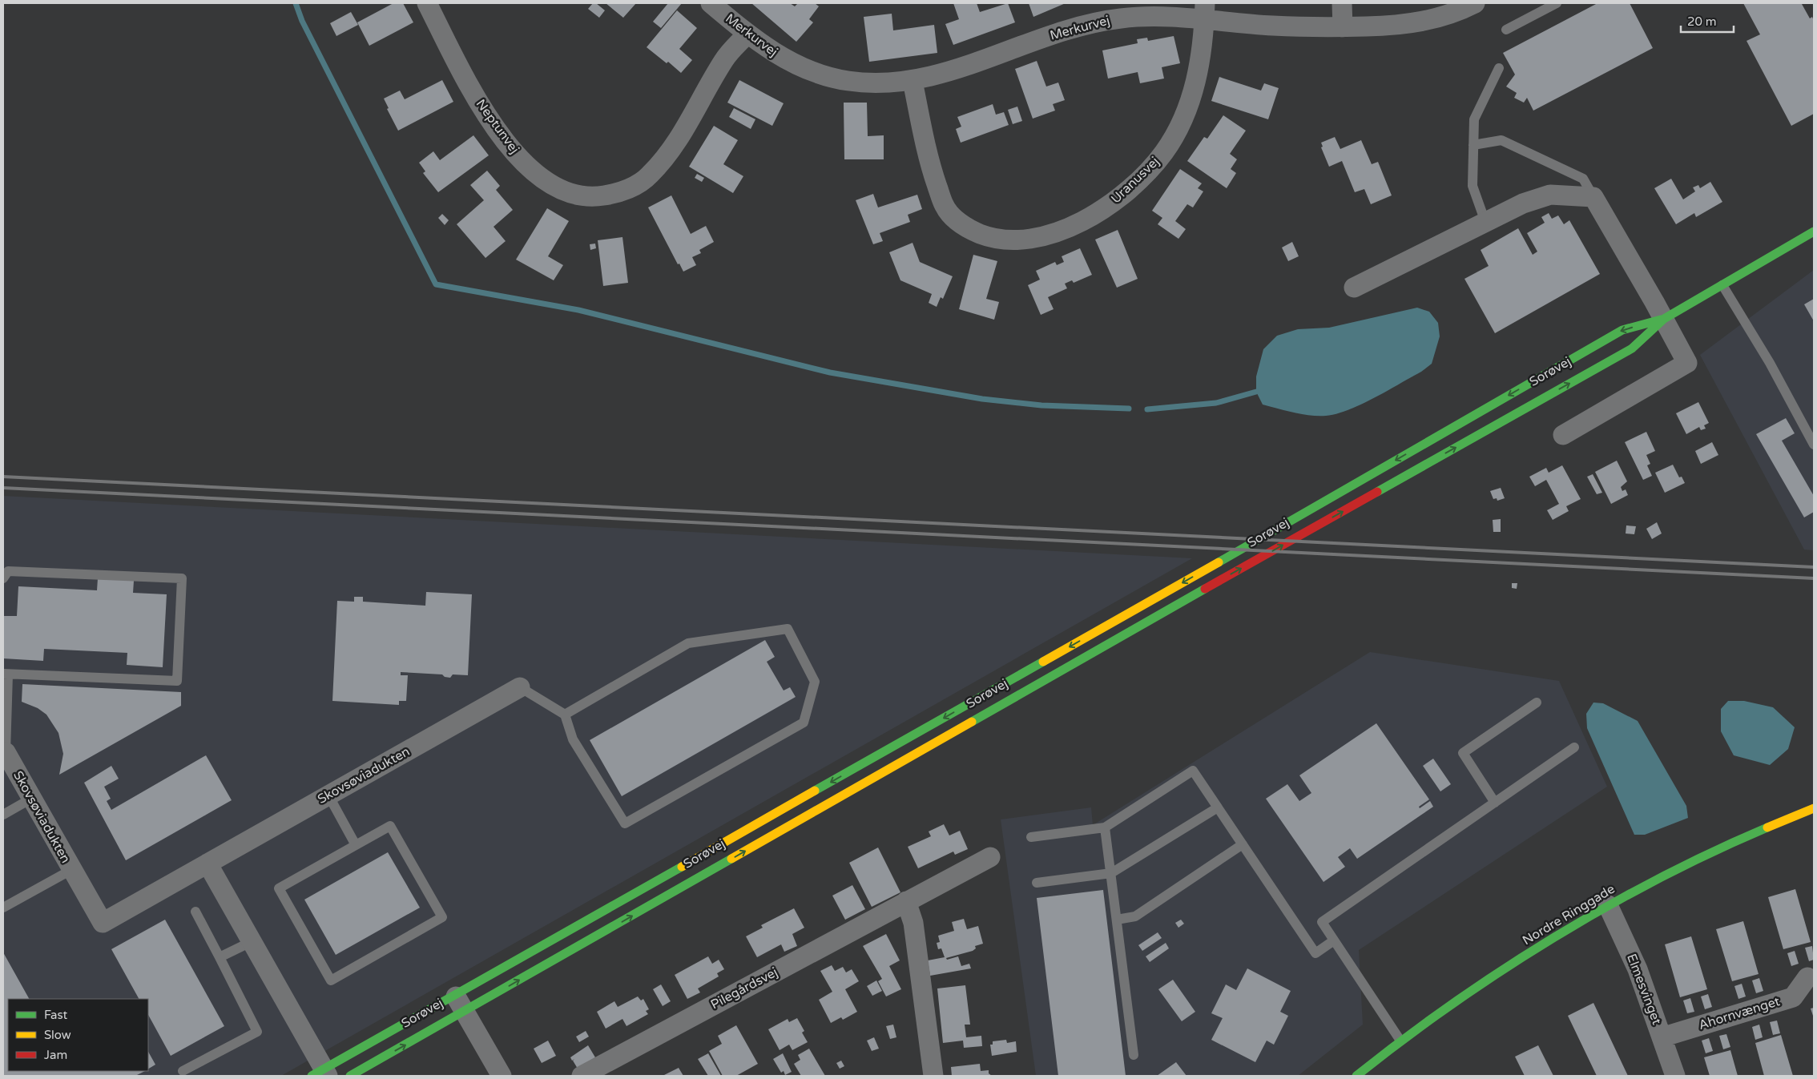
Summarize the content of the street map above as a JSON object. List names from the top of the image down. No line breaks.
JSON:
{"streets":{"street":["Merkurvej","Neptunvej","Uranusvej","Sorøvej","Skovsøviadukten","Nordre Ringgade","Pilegårdsvej","Elmesvinget","Ahornvænget"]},"crossings":[["Merkurvej","Neptunvej"],["Merkurvej","Uranusvej"],["Nordre Ringgade","Elmesvinget"],["Elmesvinget","Ahornvænget"]],"legend":["Fast","Slow","Jam"],"scale_bar":"20 m"}
